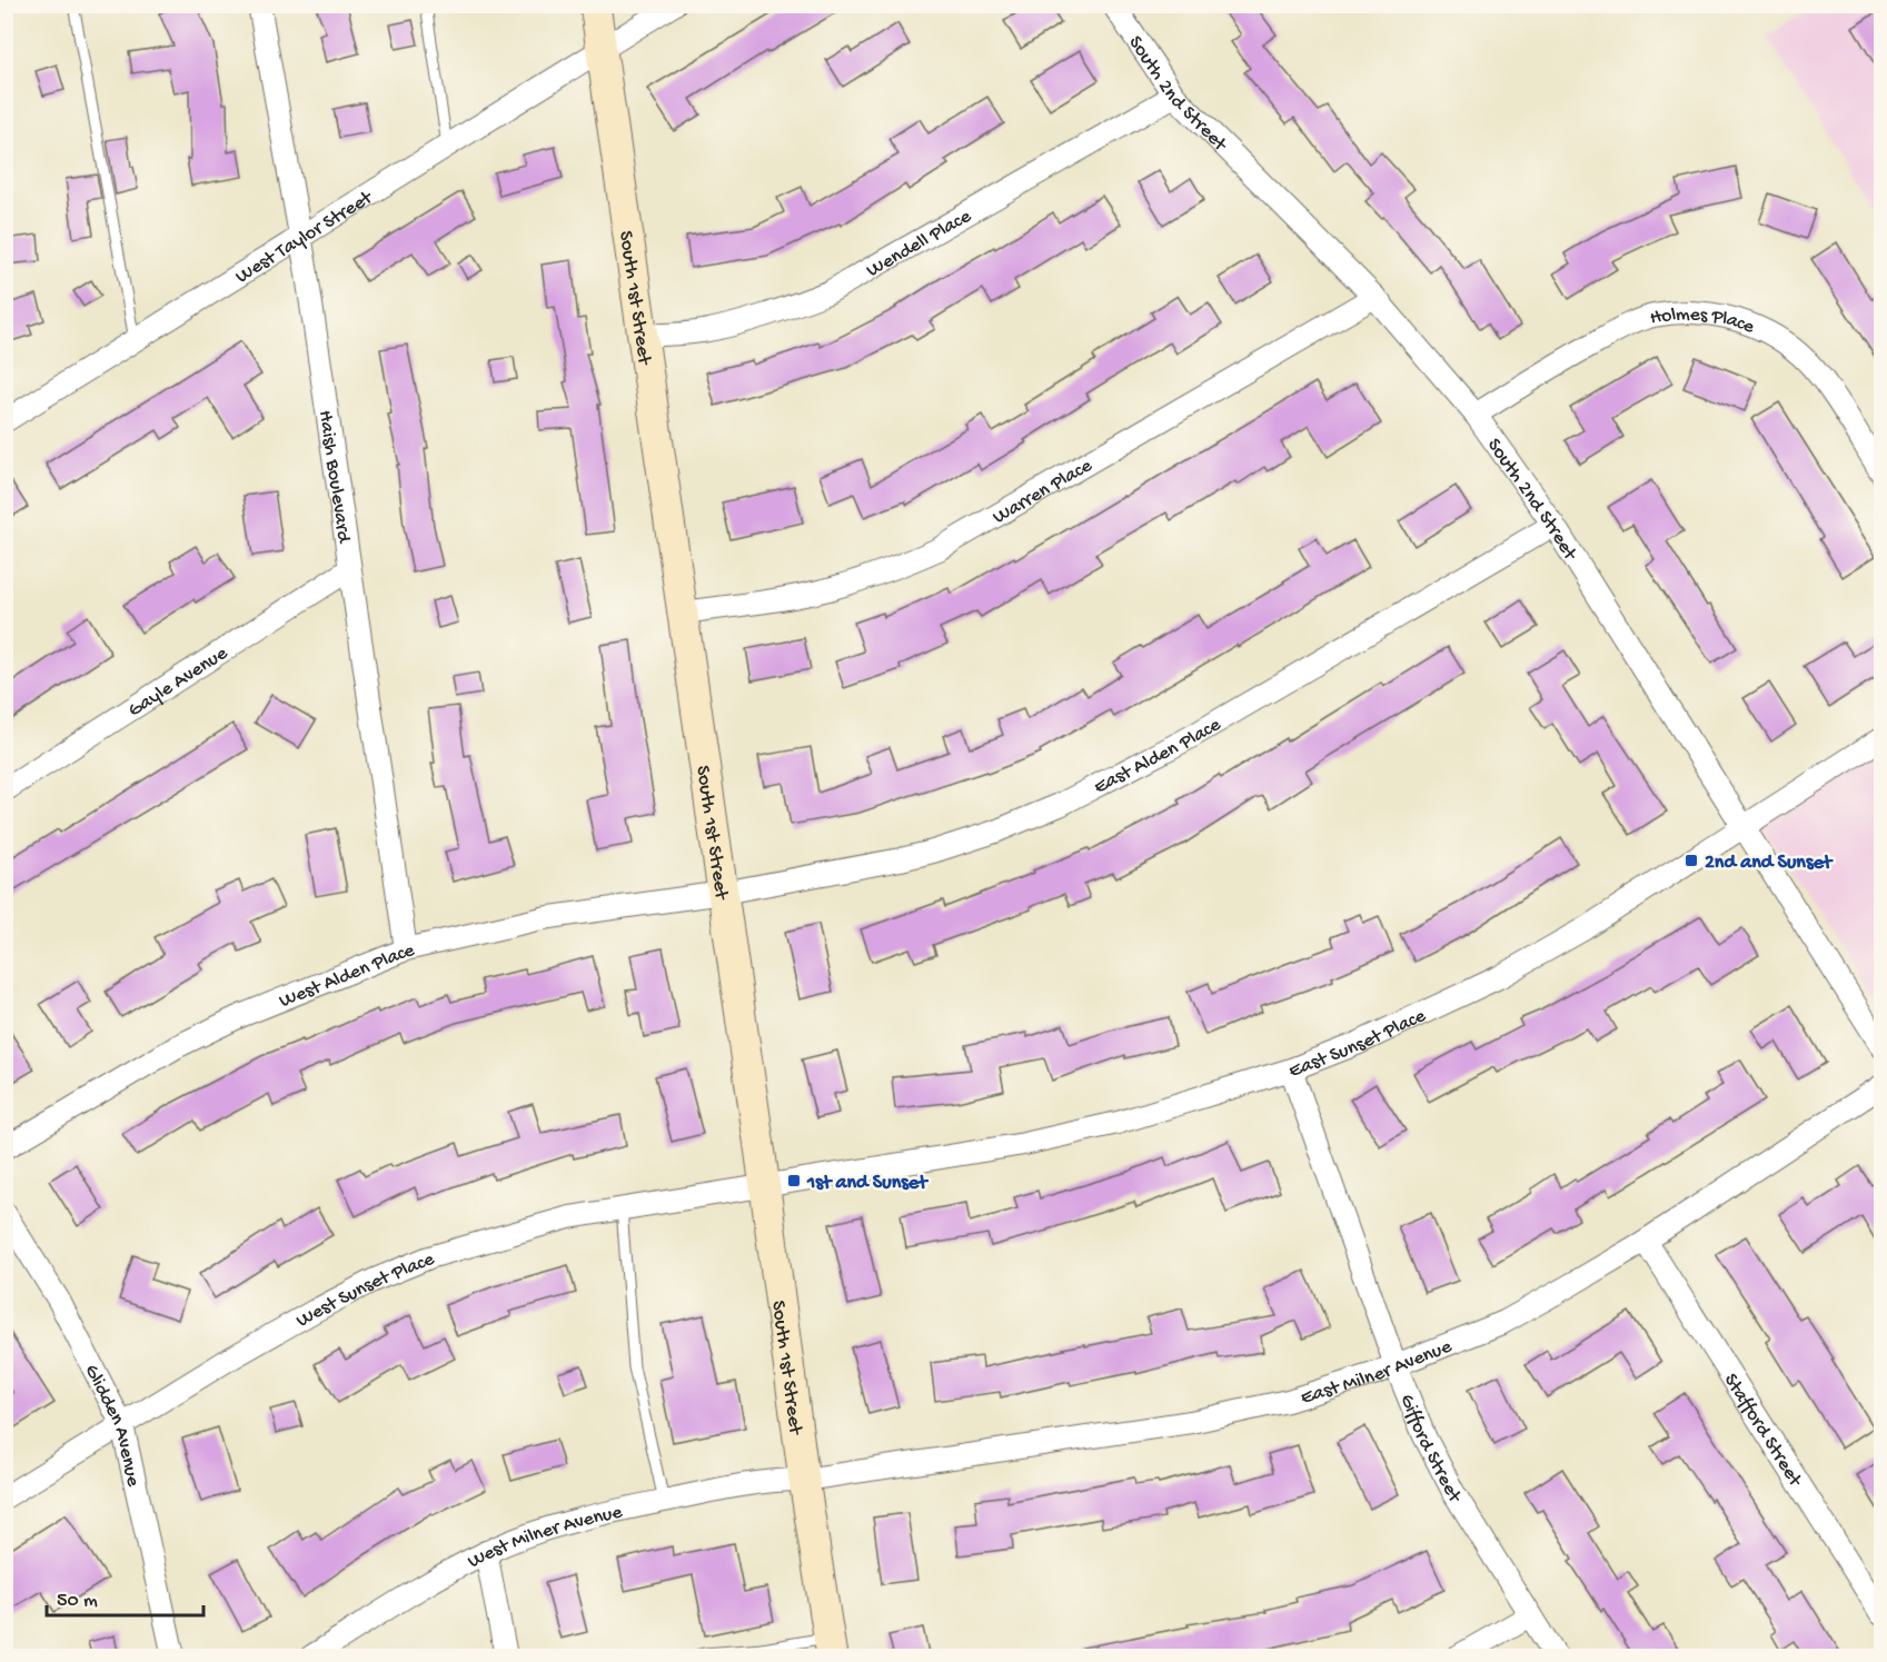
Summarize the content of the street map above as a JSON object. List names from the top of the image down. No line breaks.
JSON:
{"streets":{"street":["South 2nd Street","West Taylor Street","Wendell Place","South 1st Street","Holmes Place","Haish Boulevard","Warren Place","Gayle Avenue","East Alden Place","West Alden Place","East Sunset Place","West Sunset Place","East Milner Avenue","Glidden Avenue","Stafford Street","Gifford Street","West Milner Avenue"]},"crossings":[["South 2nd Street","Wendell Place"],["South 2nd Street","Holmes Place"],["South 2nd Street","Warren Place"],["South 2nd Street","East Alden Place"],["South 2nd Street","East Sunset Place"],["West Taylor Street","South 1st Street"],["West Taylor Street","Haish Boulevard"],["Wendell Place","South 1st Street"],["South 1st Street","Warren Place"],["South 1st Street","East Alden Place"],["South 1st Street","West Alden Place"],["South 1st Street","East Sunset Place"],["South 1st Street","West Sunset Place"],["South 1st Street","East Milner Avenue"],["South 1st Street","West Milner Avenue"],["Haish Boulevard","Gayle Avenue"],["Haish Boulevard","West Alden Place"],["East Alden Place","West Alden Place"],["East Sunset Place","West Sunset Place"],["East Sunset Place","Gifford Street"],["West Sunset Place","Glidden Avenue"],["East Milner Avenue","Stafford Street"],["East Milner Avenue","Gifford Street"],["East Milner Avenue","West Milner Avenue"]],"places":{"transit":["2nd and Sunset","1st and Sunset"]},"scale_bar":"50 m"}
